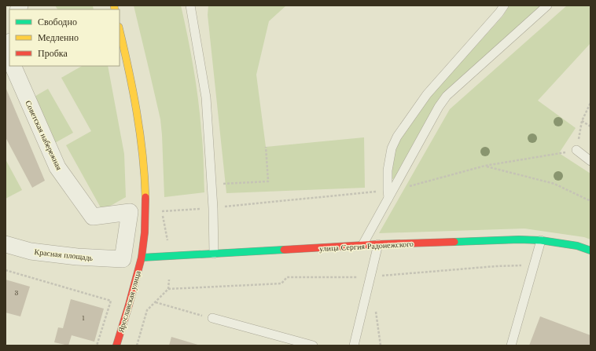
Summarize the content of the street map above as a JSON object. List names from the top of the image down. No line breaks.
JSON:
{"streets":{"street":["Советская набережная","улица Сергия Радонежского","Красная площадь","Ярославская улица"]},"crossings":[["Советская набережная","Красная площадь"],["улица Сергия Радонежского","Ярославская улица"]],"house_numbers":["3","1"],"legend":["Свободно","Медленно","Пробка"]}
